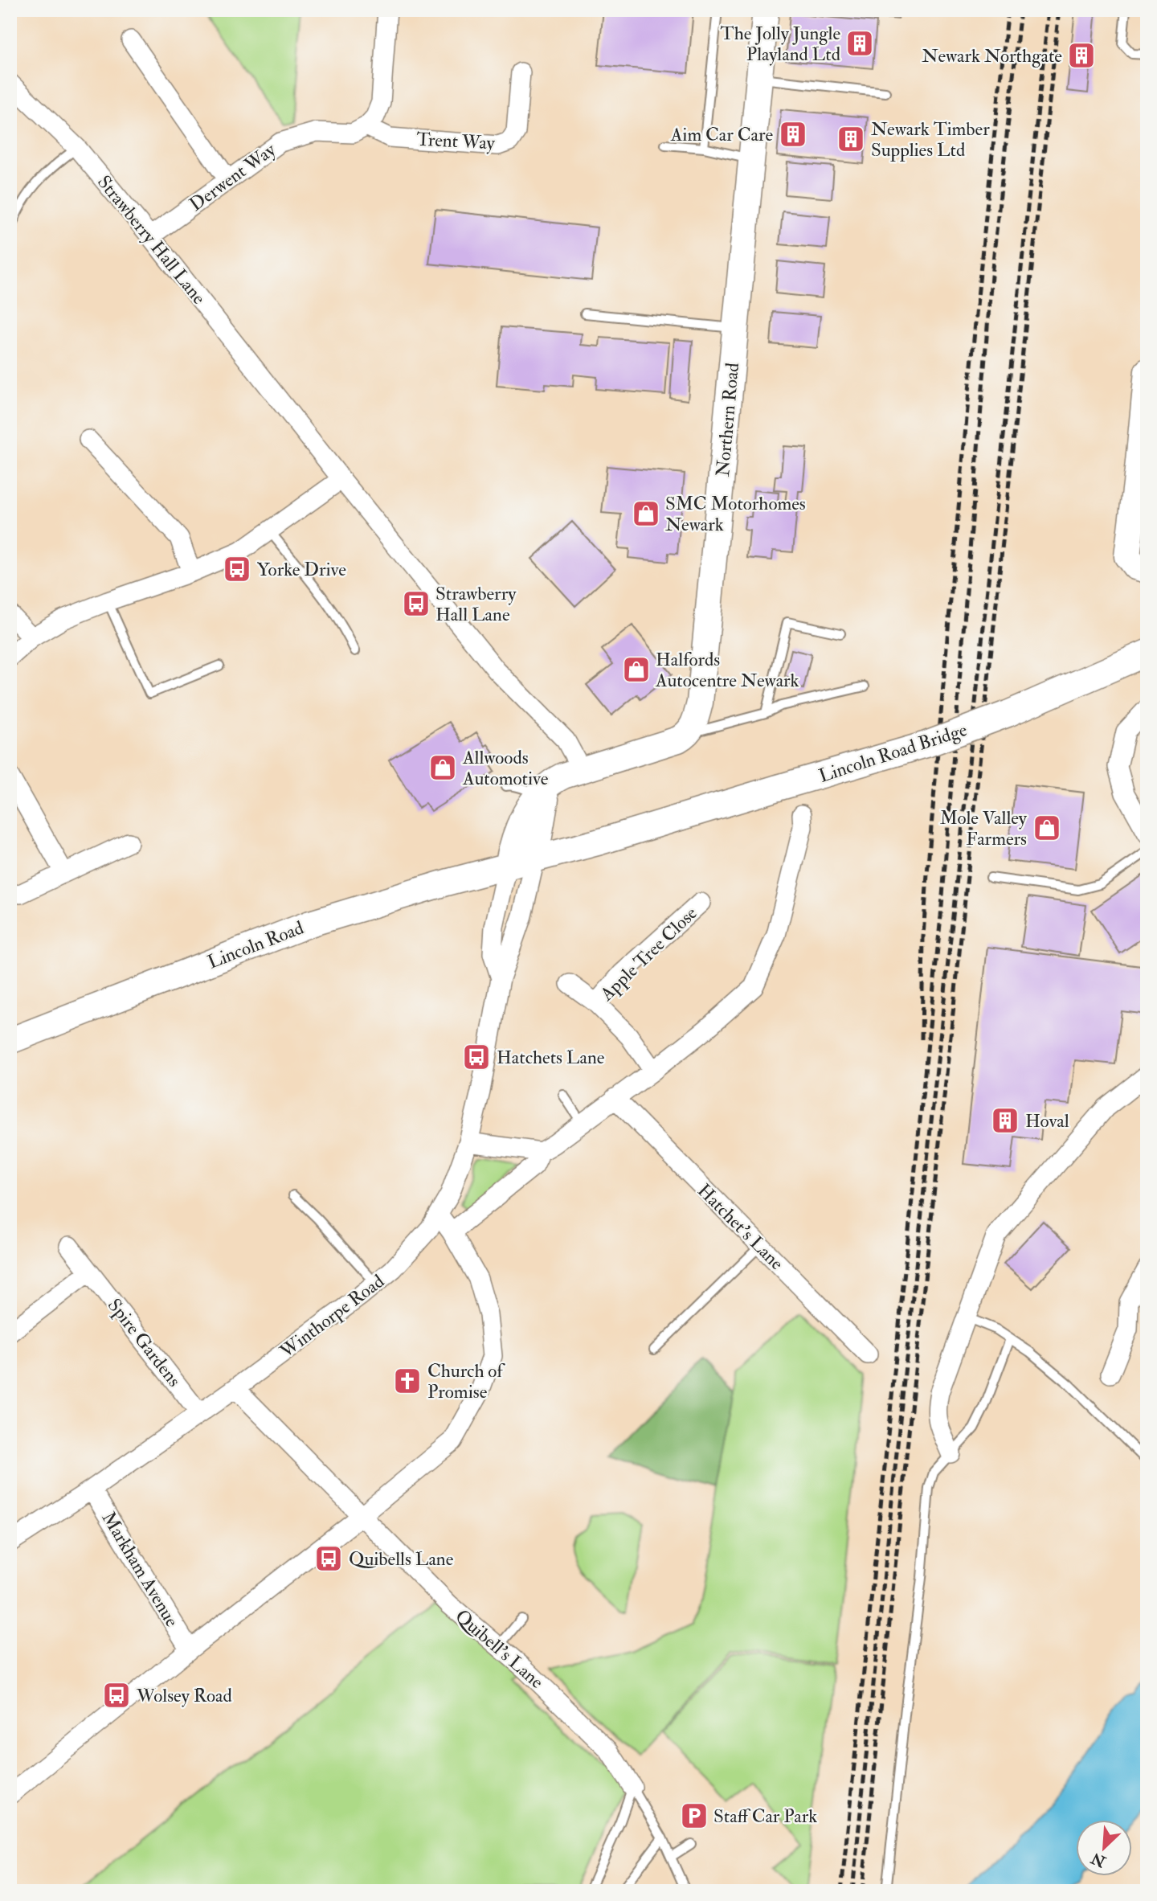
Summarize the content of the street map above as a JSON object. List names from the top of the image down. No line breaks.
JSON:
{"streets":{"street":["Trent Way","Derwent Way","Strawberry Hall Lane","Northern Road","Lincoln Road Bridge","Lincoln Road","Apple Tree Close","Hatchet's Lane","Winthorpe Road","Spire Gardens","Markham Avenue","Quibell's Lane"]},"crossings":[["Trent Way","Derwent Way"],["Derwent Way","Strawberry Hall Lane"],["Lincoln Road Bridge","Lincoln Road"],["Lincoln Road Bridge","Winthorpe Road"],["Lincoln Road","Winthorpe Road"],["Winthorpe Road","Spire Gardens"],["Winthorpe Road","Markham Avenue"],["Winthorpe Road","Quibell's Lane"]],"places":{"building":["The Jolly Jungle Playland Ltd","Newark Northgate","Aim Car Care","Newark Timber Supplies Ltd","Hoval"],"shop":["SMC Motorhomes Newark","Halfords Autocentre Newark","Allwoods Automotive","Mole Valley Farmers"],"bus stop":["Yorke Drive","Strawberry Hall Lane","Hatchets Lane","Quibells Lane","Wolsey Road"],"church":["Church of Promise"],"parking":["Staff Car Park"]},"north":"bottom left"}
